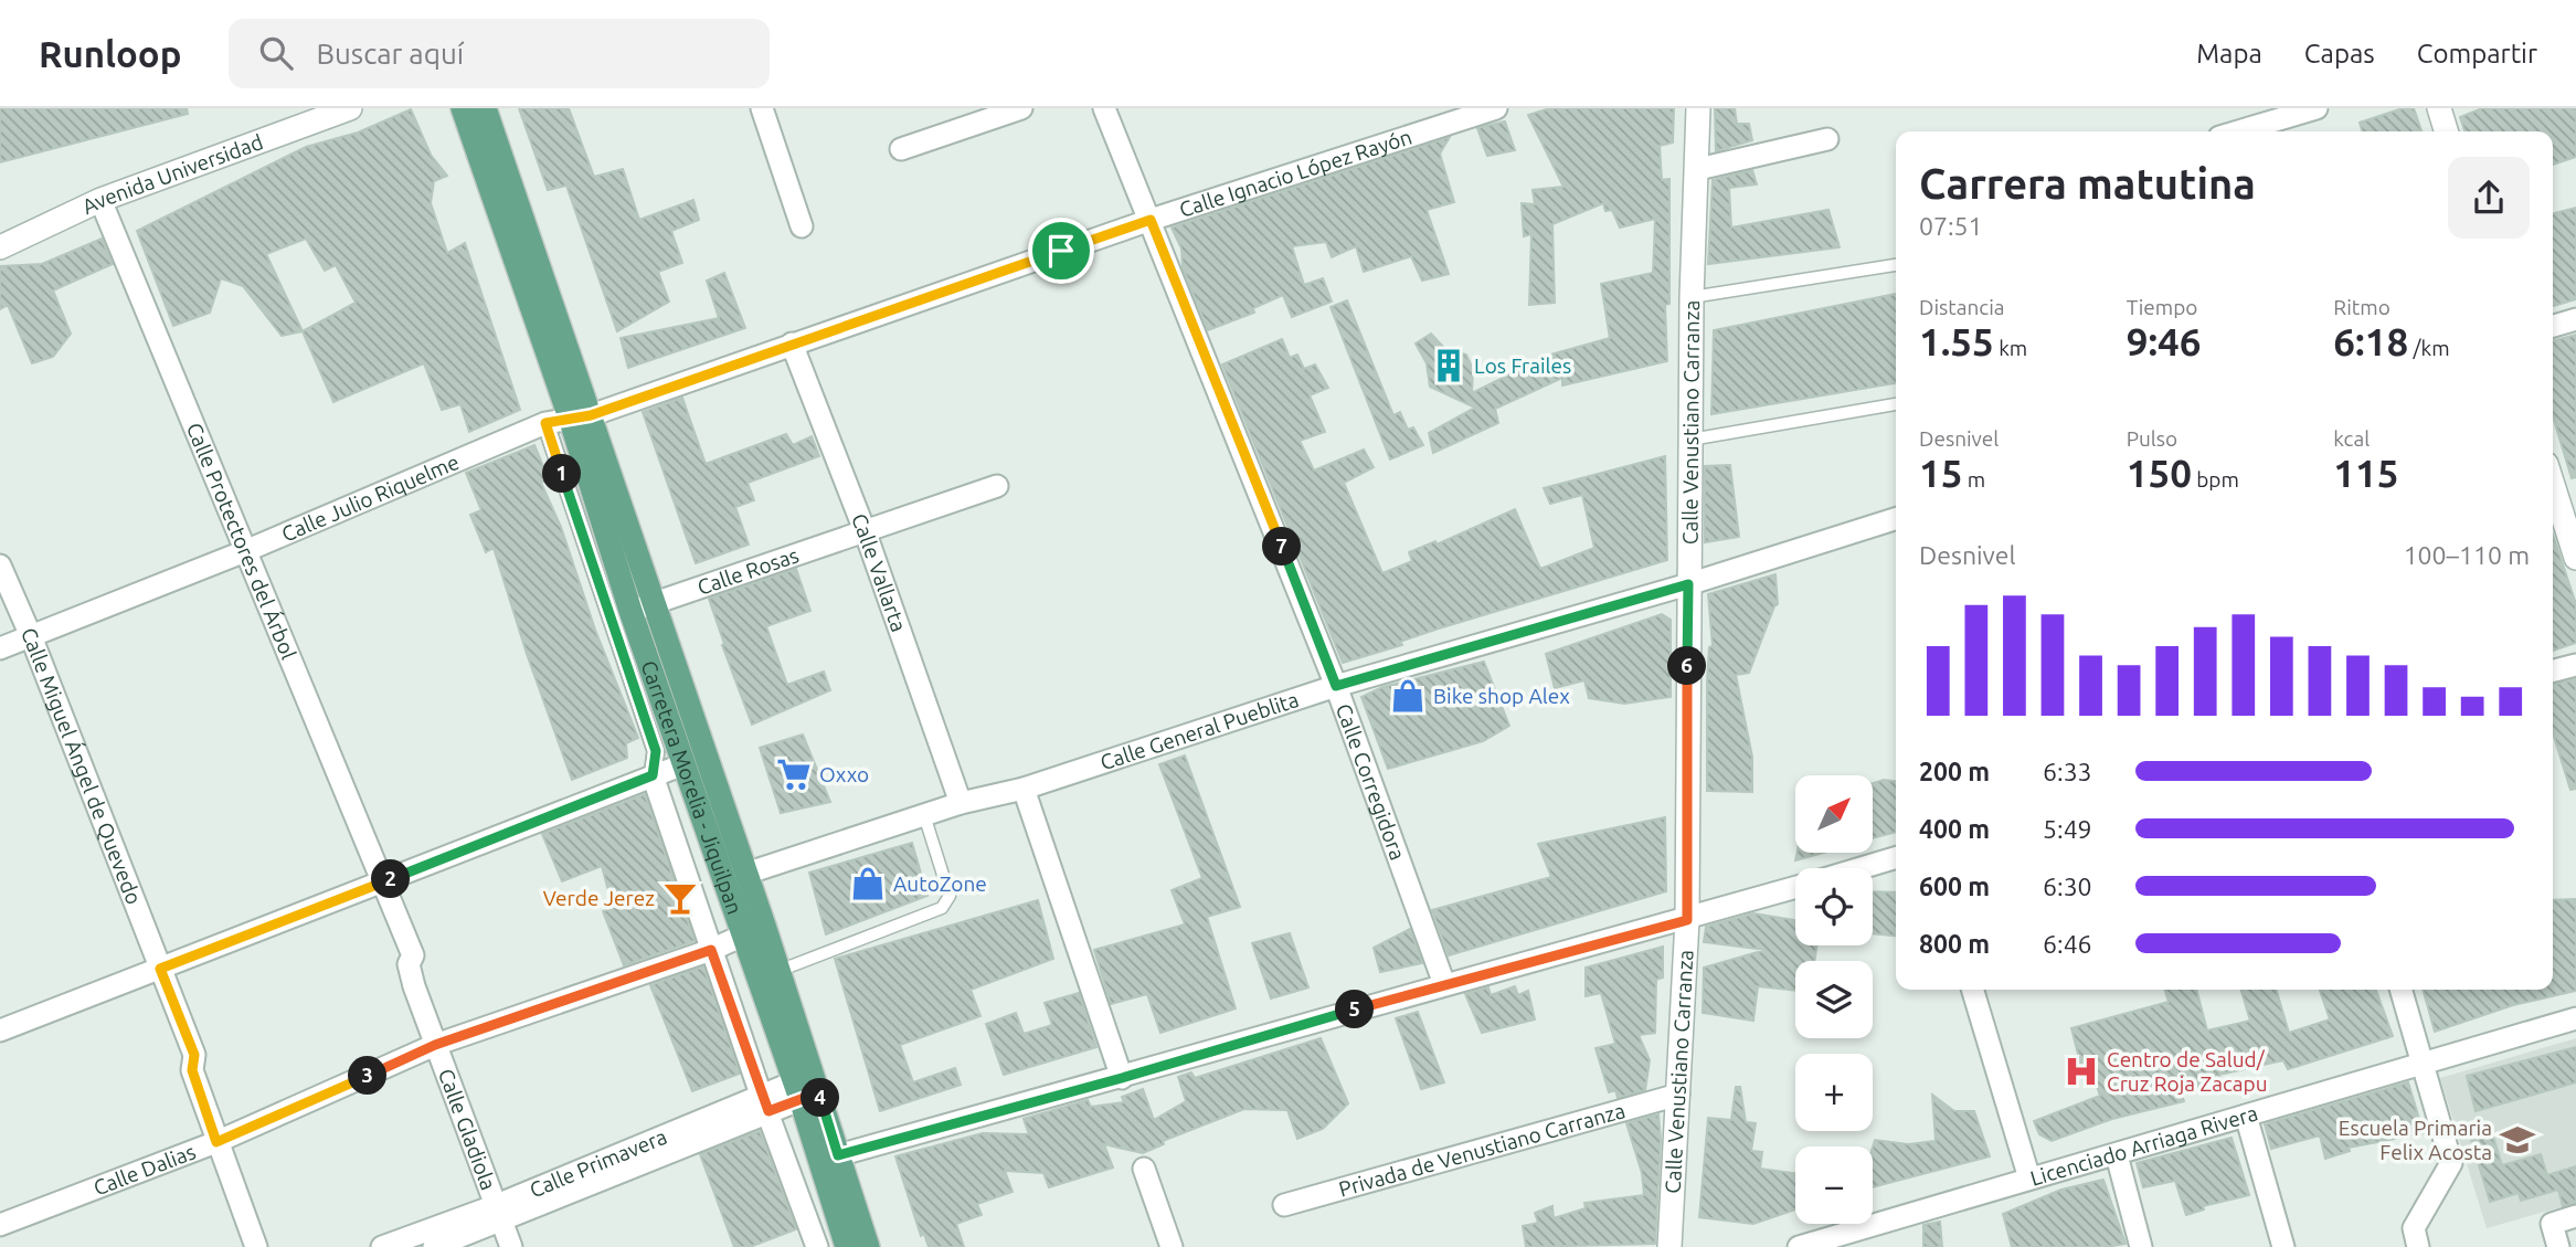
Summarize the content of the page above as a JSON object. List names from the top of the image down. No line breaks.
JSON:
{"streets":{"main road":["Carretera Morelia - Jiquilpan"],"street":["Calle Ignacio López Rayón","Avenida Universidad","Calle Venustiano Carranza","Calle Julio Riquelme","Calle Protectores del Árbol","Calle Vallarta","Calle Rosas","Calle General Pueblita","Calle Miguel Ángel de Quevedo","Calle Corregidora","Calle Gladiola","Licenciado Arriaga Rivera","Privada de Venustiano Carranza","Calle Primavera","Calle Dalias"]},"crossings":[["Calle Ignacio López Rayón","Calle Julio Riquelme"],["Calle Ignacio López Rayón","Calle Vallarta"],["Calle Ignacio López Rayón","Calle Corregidora"],["Calle Ignacio López Rayón","Carretera Morelia - Jiquilpan"],["Avenida Universidad","Calle Protectores del Árbol"],["Calle Venustiano Carranza","Calle General Pueblita"],["Calle Venustiano Carranza","Privada de Venustiano Carranza"],["Calle Julio Riquelme","Calle Protectores del Árbol"],["Calle Julio Riquelme","Calle Miguel Ángel de Quevedo"],["Calle Julio Riquelme","Carretera Morelia - Jiquilpan"],["Calle Protectores del Árbol","Calle Gladiola"],["Calle Vallarta","Calle Rosas"],["Calle Vallarta","Calle General Pueblita"],["Calle Rosas","Carretera Morelia - Jiquilpan"],["Calle General Pueblita","Calle Corregidora"],["Calle General Pueblita","Carretera Morelia - Jiquilpan"],["Calle Miguel Ángel de Quevedo","Calle Dalias"],["Carretera Morelia - Jiquilpan","Calle Primavera"],["Carretera Morelia - Jiquilpan","Calle Dalias"],["Calle Gladiola","Calle Primavera"],["Calle Gladiola","Calle Dalias"]],"places":{"building":["Los Frailes"],"shop":["Bike shop Alex","AutoZone"],"supermarket":["Oxxo"],"bar":["Verde Jerez"],"hospital":["Centro de Salud/ Cruz Roja Zacapu"],"school or university":["Escuela Primaria Felix Acosta"]},"north":"top right","page":{"header":"Runloop","search":"Buscar aquí","nav":["Mapa","Capas","Compartir"],"heading":["Carrera matutina","07:51"],"stats":[["Distancia","1.55 km"],["Tiempo","9:46"],["Ritmo","6:18 /km"],["Desnivel","15 m"],["Pulso","150 bpm"],["kcal","115"]],"pins":["1","7","6","2","5","3","4"],"chart":["Desnivel","100–110 m"],"list":[{"name":"200 m","note":"6:33"},{"name":"400 m","note":"5:49"},{"name":"600 m","note":"6:30"},{"name":"800 m","note":"6:46"}],"map_buttons":["+","−"]}}
